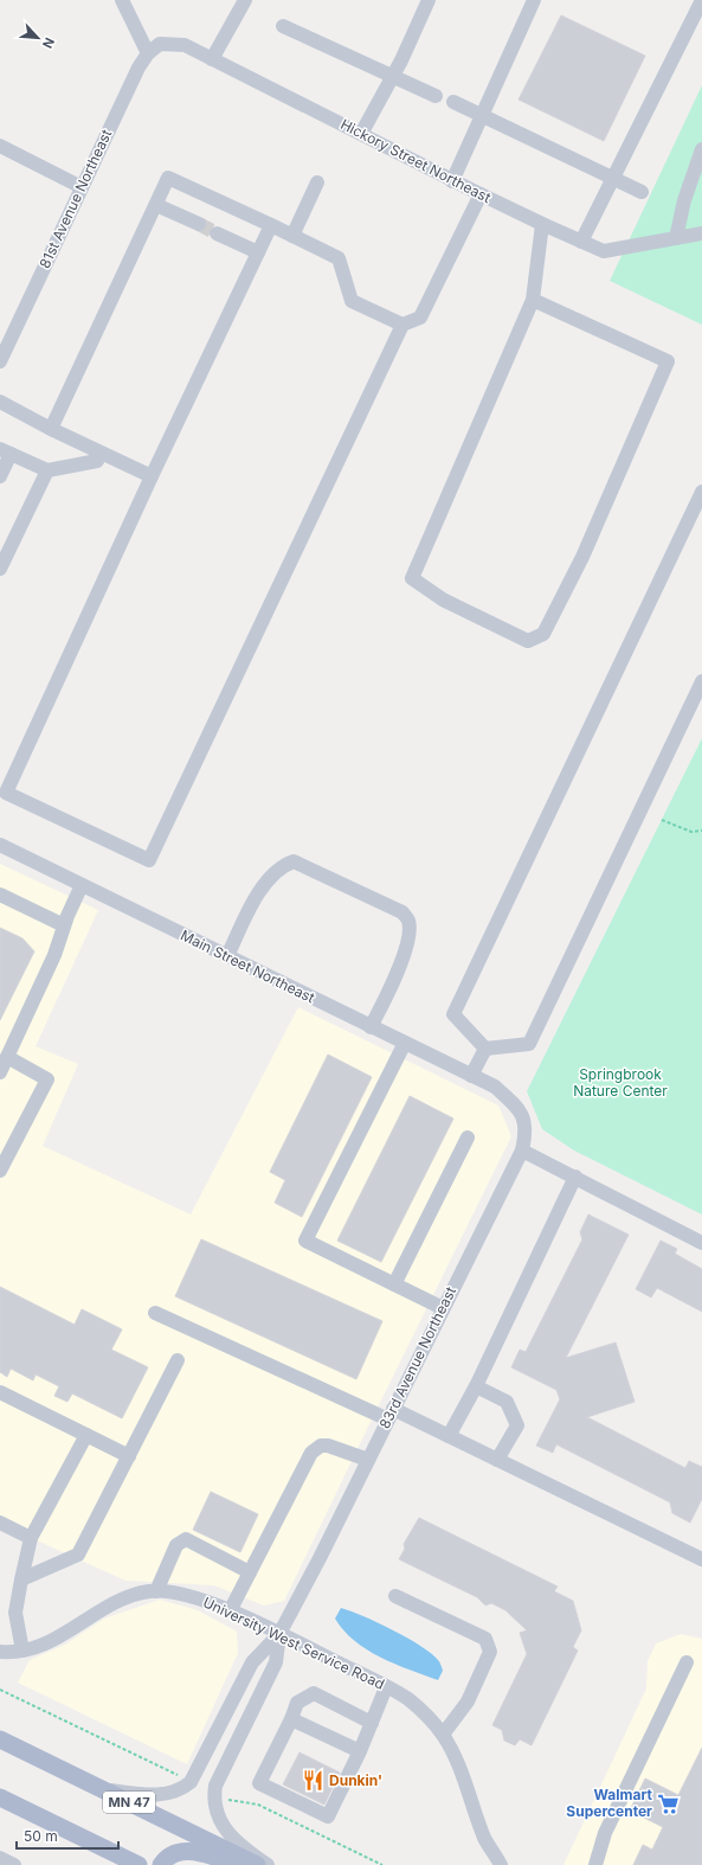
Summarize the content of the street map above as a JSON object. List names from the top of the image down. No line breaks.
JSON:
{"streets":{"main road":["MN 47"],"street":["Hickory Street Northeast","81st Avenue Northeast","Main Street Northeast","83rd Avenue Northeast","University West Service Road"]},"crossings":[["Hickory Street Northeast","81st Avenue Northeast"],["Main Street Northeast","83rd Avenue Northeast"],["83rd Avenue Northeast","University West Service Road"]],"parks":["Springbrook Nature Center"],"places":{"restaurant":["Dunkin'"],"supermarket":["Walmart Supercenter"]},"scale_bar":"50 m","north":"bottom right"}
